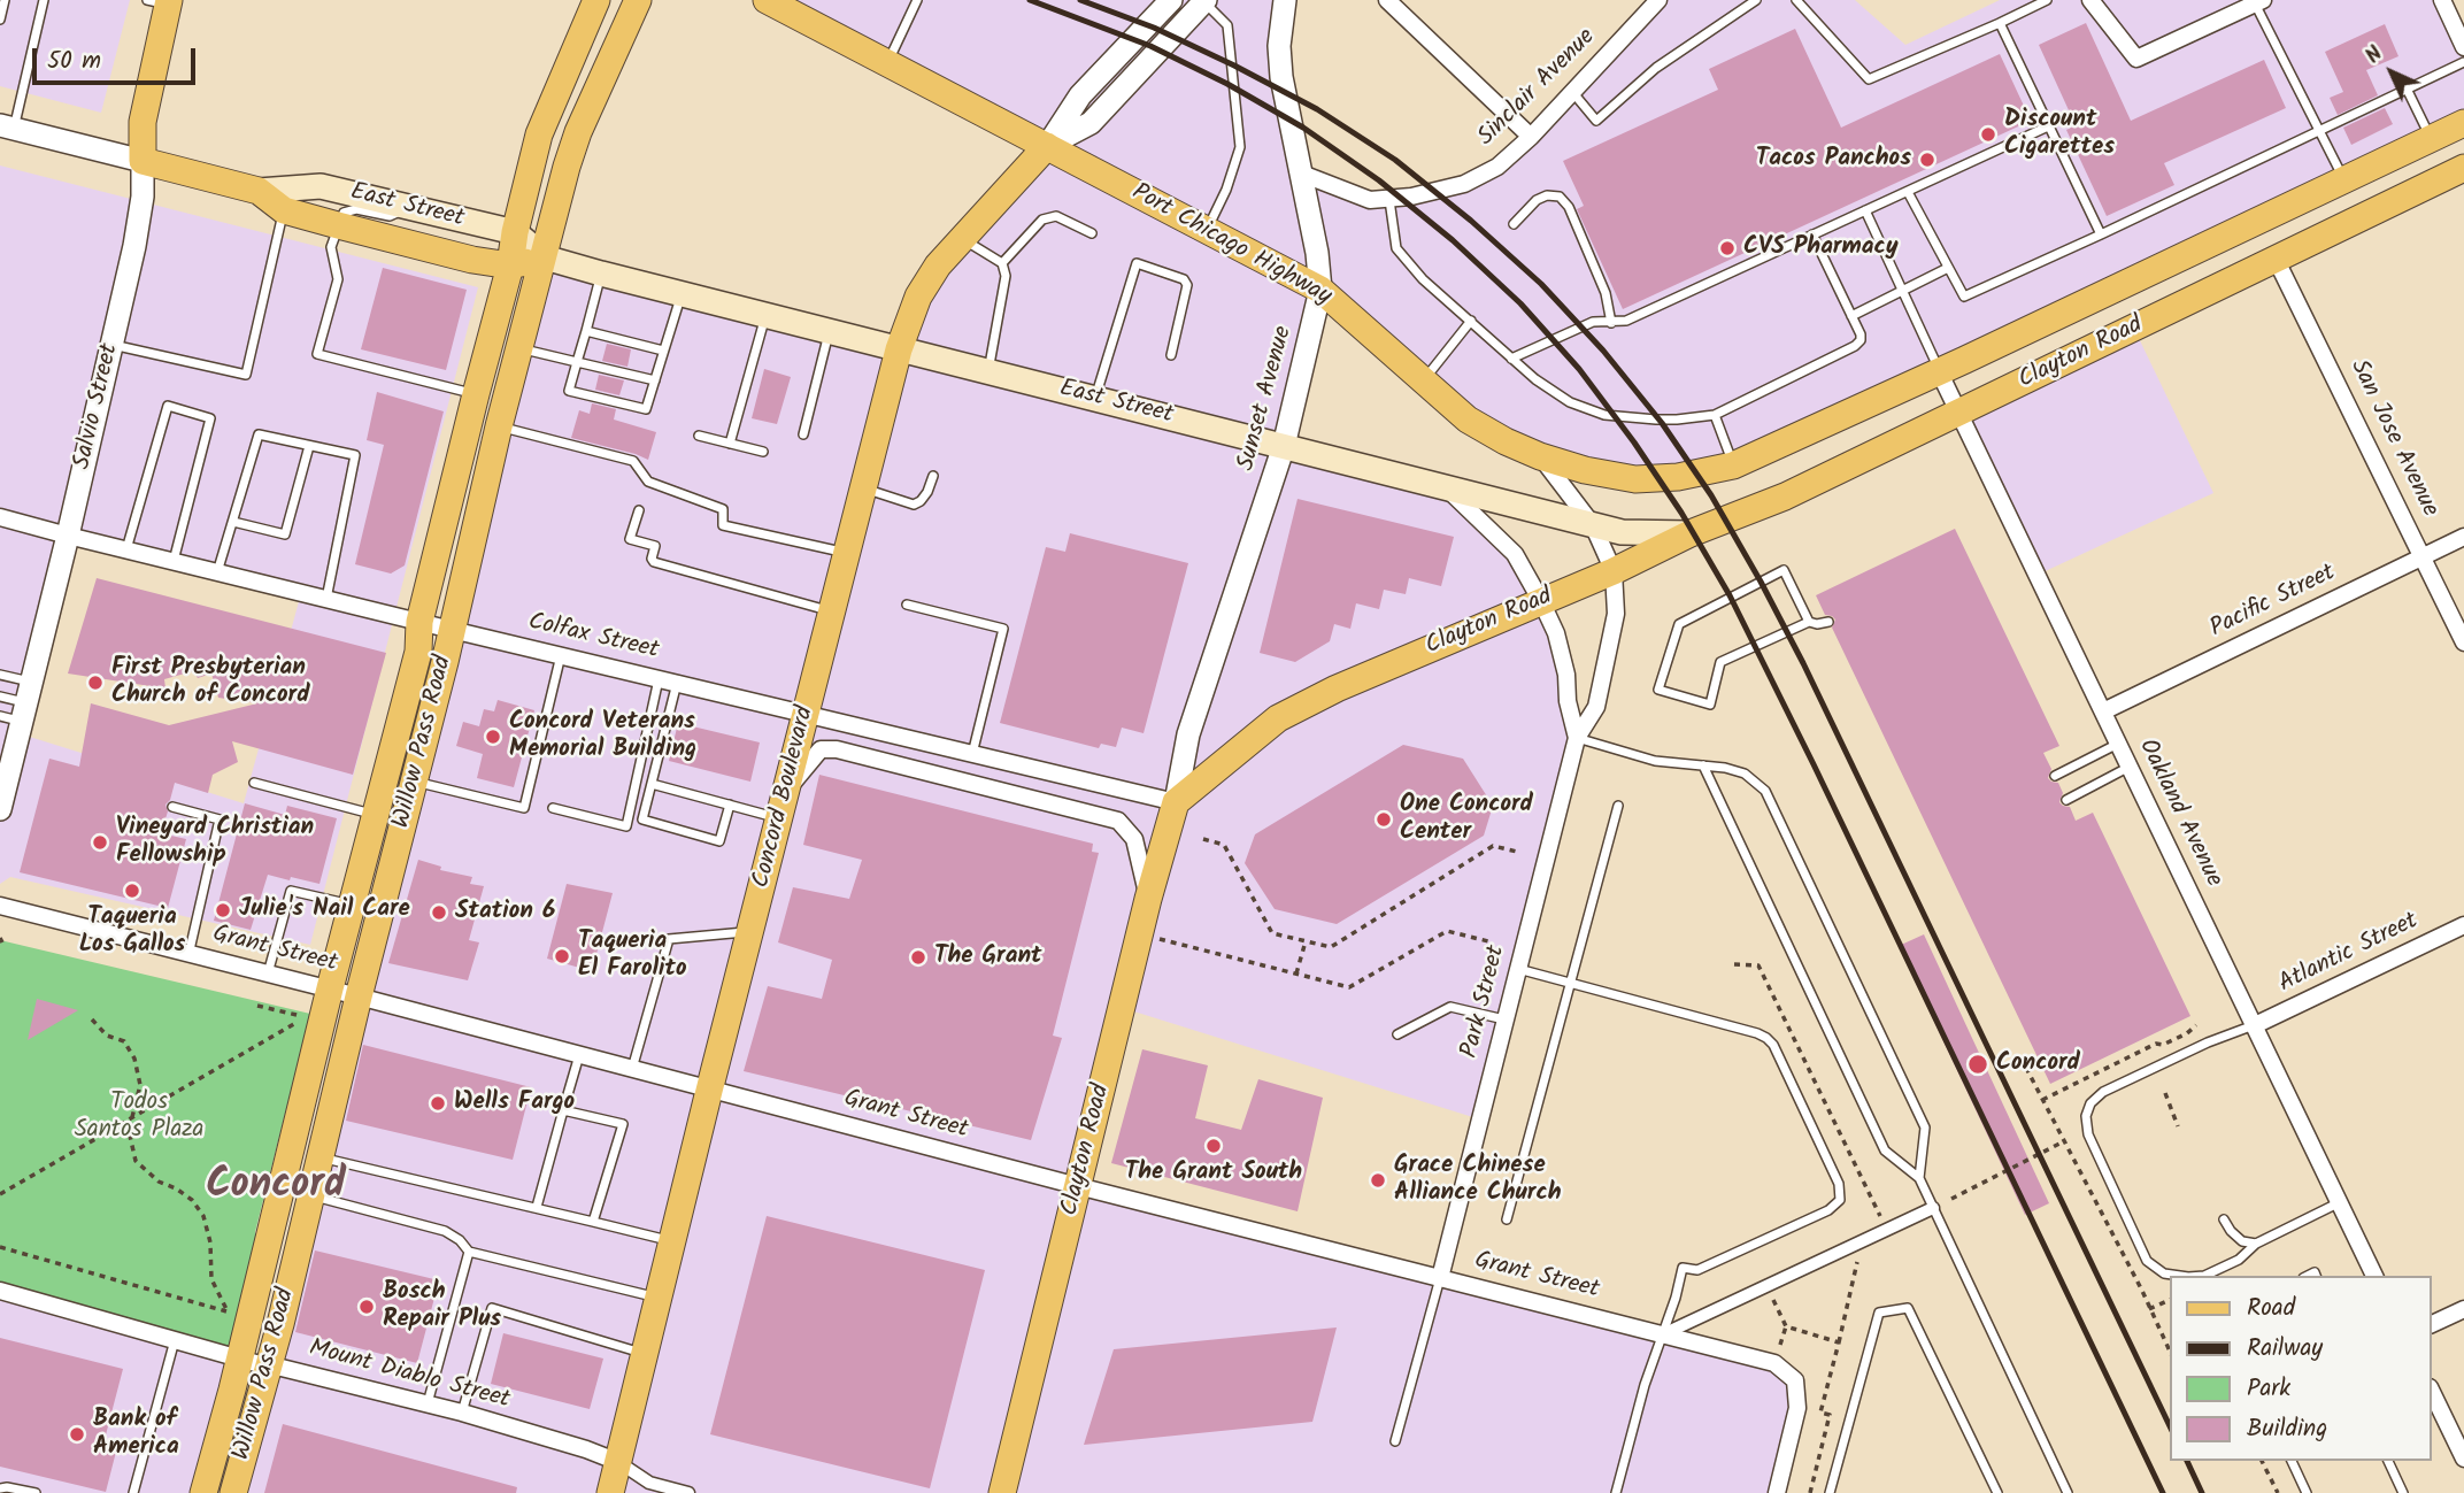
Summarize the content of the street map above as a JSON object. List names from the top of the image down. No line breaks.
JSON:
{"streets":{"main road":["East Street","Port Chicago Highway","Clayton Road","Salvio Street","Willow Pass Road","Concord Boulevard"],"street":["Sinclair Avenue","Sunset Avenue","San Jose Avenue","Pacific Street","Colfax Street","Oakland Avenue","Grant Street","Atlantic Street","Park Street","Mount Diablo Street"]},"crossings":[["Sinclair Avenue","Sunset Avenue"],["East Street","Clayton Road"],["East Street","Sunset Avenue"],["East Street","Salvio Street"],["East Street","Willow Pass Road"],["East Street","Concord Boulevard"],["East Street","Park Street"],["Port Chicago Highway","Clayton Road"],["Port Chicago Highway","Sunset Avenue"],["Port Chicago Highway","Concord Boulevard"],["Port Chicago Highway","Park Street"],["Clayton Road","Sunset Avenue"],["Clayton Road","San Jose Avenue"],["Clayton Road","Colfax Street"],["Clayton Road","Oakland Avenue"],["Clayton Road","Grant Street"],["Clayton Road","Park Street"],["Sunset Avenue","Colfax Street"],["Salvio Street","Colfax Street"],["San Jose Avenue","Pacific Street"],["Pacific Street","Oakland Avenue"],["Colfax Street","Willow Pass Road"],["Colfax Street","Concord Boulevard"],["Willow Pass Road","Grant Street"],["Willow Pass Road","Mount Diablo Street"],["Concord Boulevard","Grant Street"],["Concord Boulevard","Mount Diablo Street"],["Oakland Avenue","Atlantic Street"],["Grant Street","Park Street"]],"districts":["Concord"],"parks":["Todos Santos Plaza"],"places":["Discount Cigarettes","Tacos Panchos","CVS Pharmacy","First Presbyterian Church of Concord","Concord Veterans Memorial Building","One Concord Center","Vineyard Christian Fellowship","Taqueria Los Gallos","Julie's Nail Care","Station 6","Taqueria El Farolito","The Grant","Concord","Wells Fargo","The Grant South","Grace Chinese Alliance Church","Bosch Repair Plus","Bank of America"],"legend":["Road","Railway","Park","Building"],"scale_bar":"50 m","north":"top left"}
